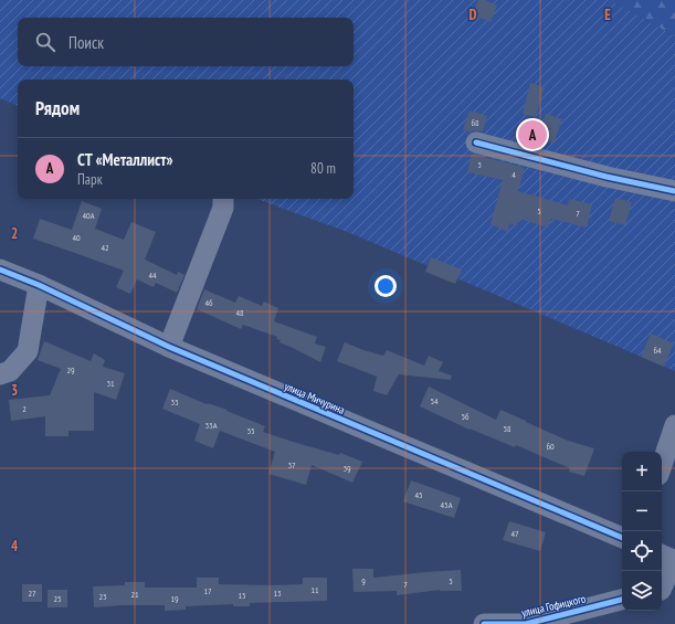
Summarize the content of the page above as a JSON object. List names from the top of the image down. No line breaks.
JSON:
{"streets":{"street":["улица Мичурина","улица Гофицкого"]},"house_numbers":["68","3","4","5","7","40А","40","42","44","46","48","64","29","31","54","33","2","56","33А","58","35","60","37","39","45","45А","47","9","5","7","11","17","27","13","21","15","23","25","19"],"page":{"search":"Поиск","heading":"Рядом","pins":"A","list":[{"mark":"A","name":"СТ «Металлист»","note":"Парк","value":"80 m"}],"map_buttons":["+","−"]},"grid":{"columns":["D","E"],"rows":["2","3","4"]}}
